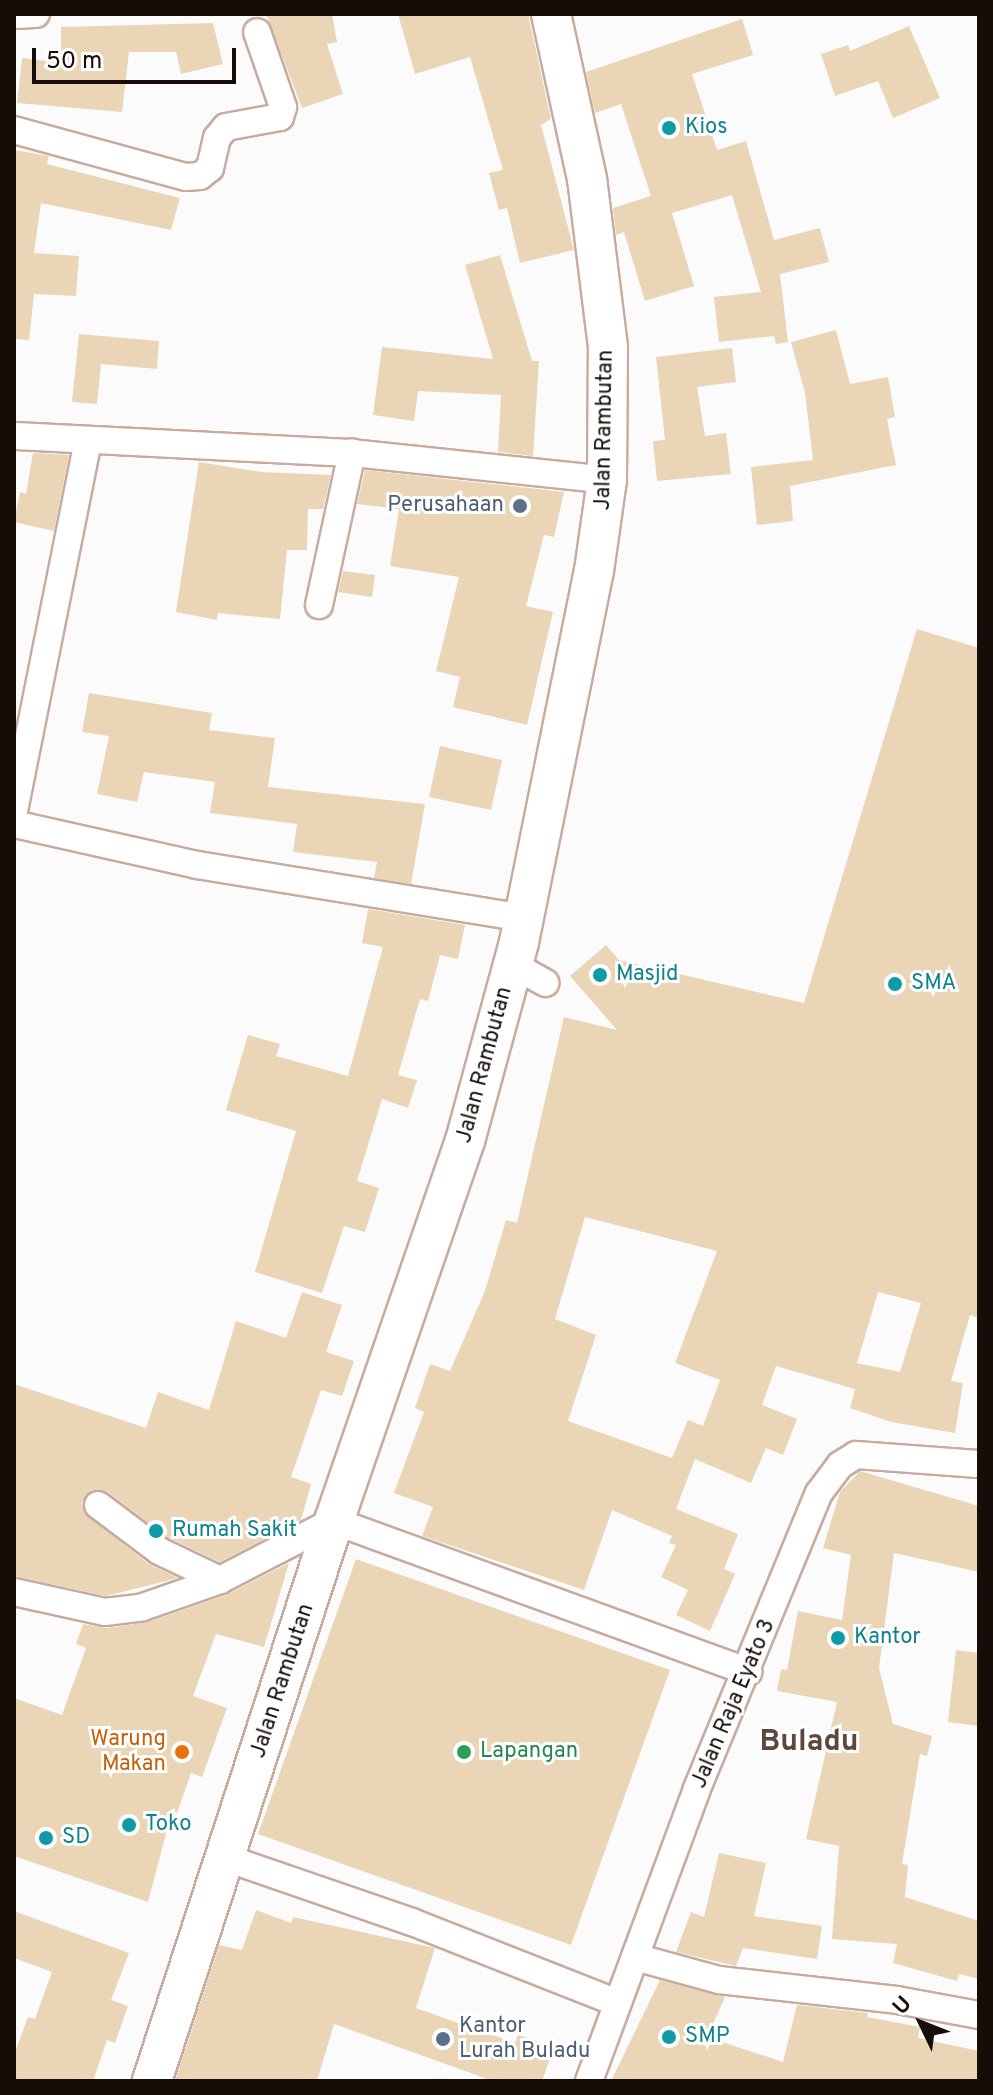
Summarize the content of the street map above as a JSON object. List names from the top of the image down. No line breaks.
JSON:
{"streets":{"street":["Jalan Rambutan","Jalan Raja Eyato 3"]},"districts":["Buladu"],"places":["Kios","Perusahaan","Masjid","SMA","Rumah Sakit","Kantor","Warung Makan","Lapangan","Toko","SD","SMP","Kantor Lurah Buladu"],"scale_bar":"50 m","north":"top left"}
